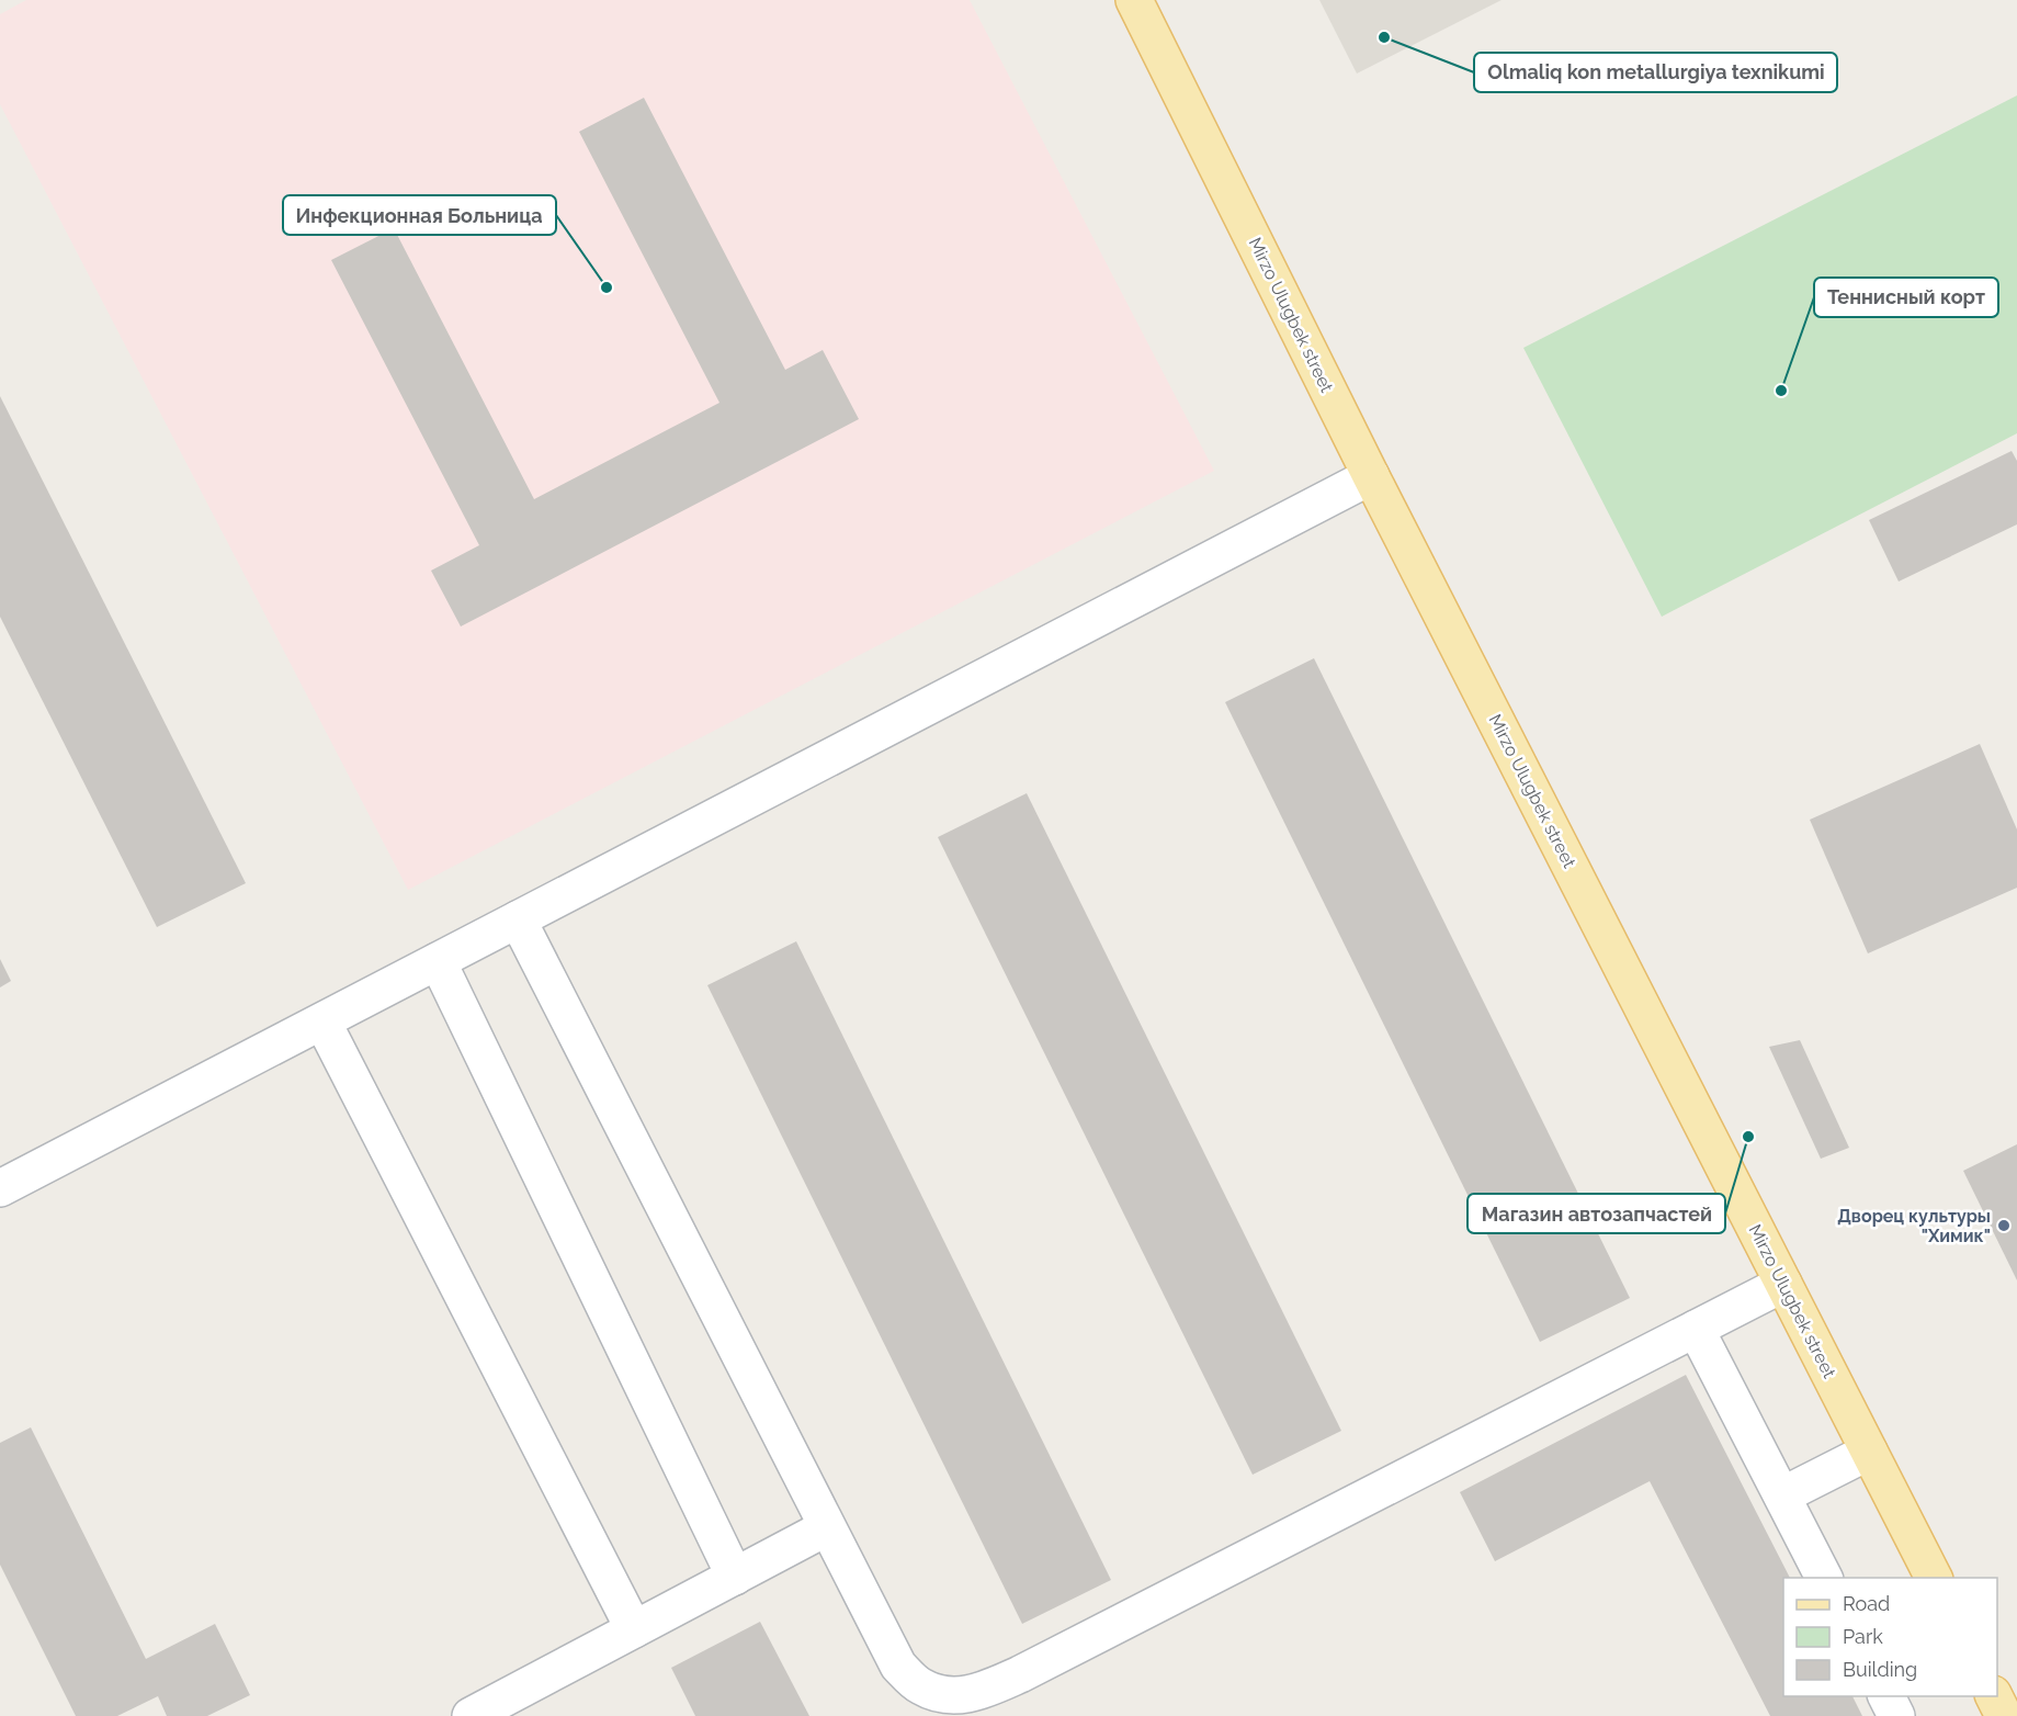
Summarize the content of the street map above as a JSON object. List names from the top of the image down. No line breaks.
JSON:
{"streets":{"main road":["Mirzo Ulugbek street"]},"places":["Olmaliq kon metallurgiya texnikumi","Инфекционная Больница","Теннисный корт","Магазин автозапчастей","Дворец культуры \"Химик\""],"legend":["Road","Park","Building"]}
